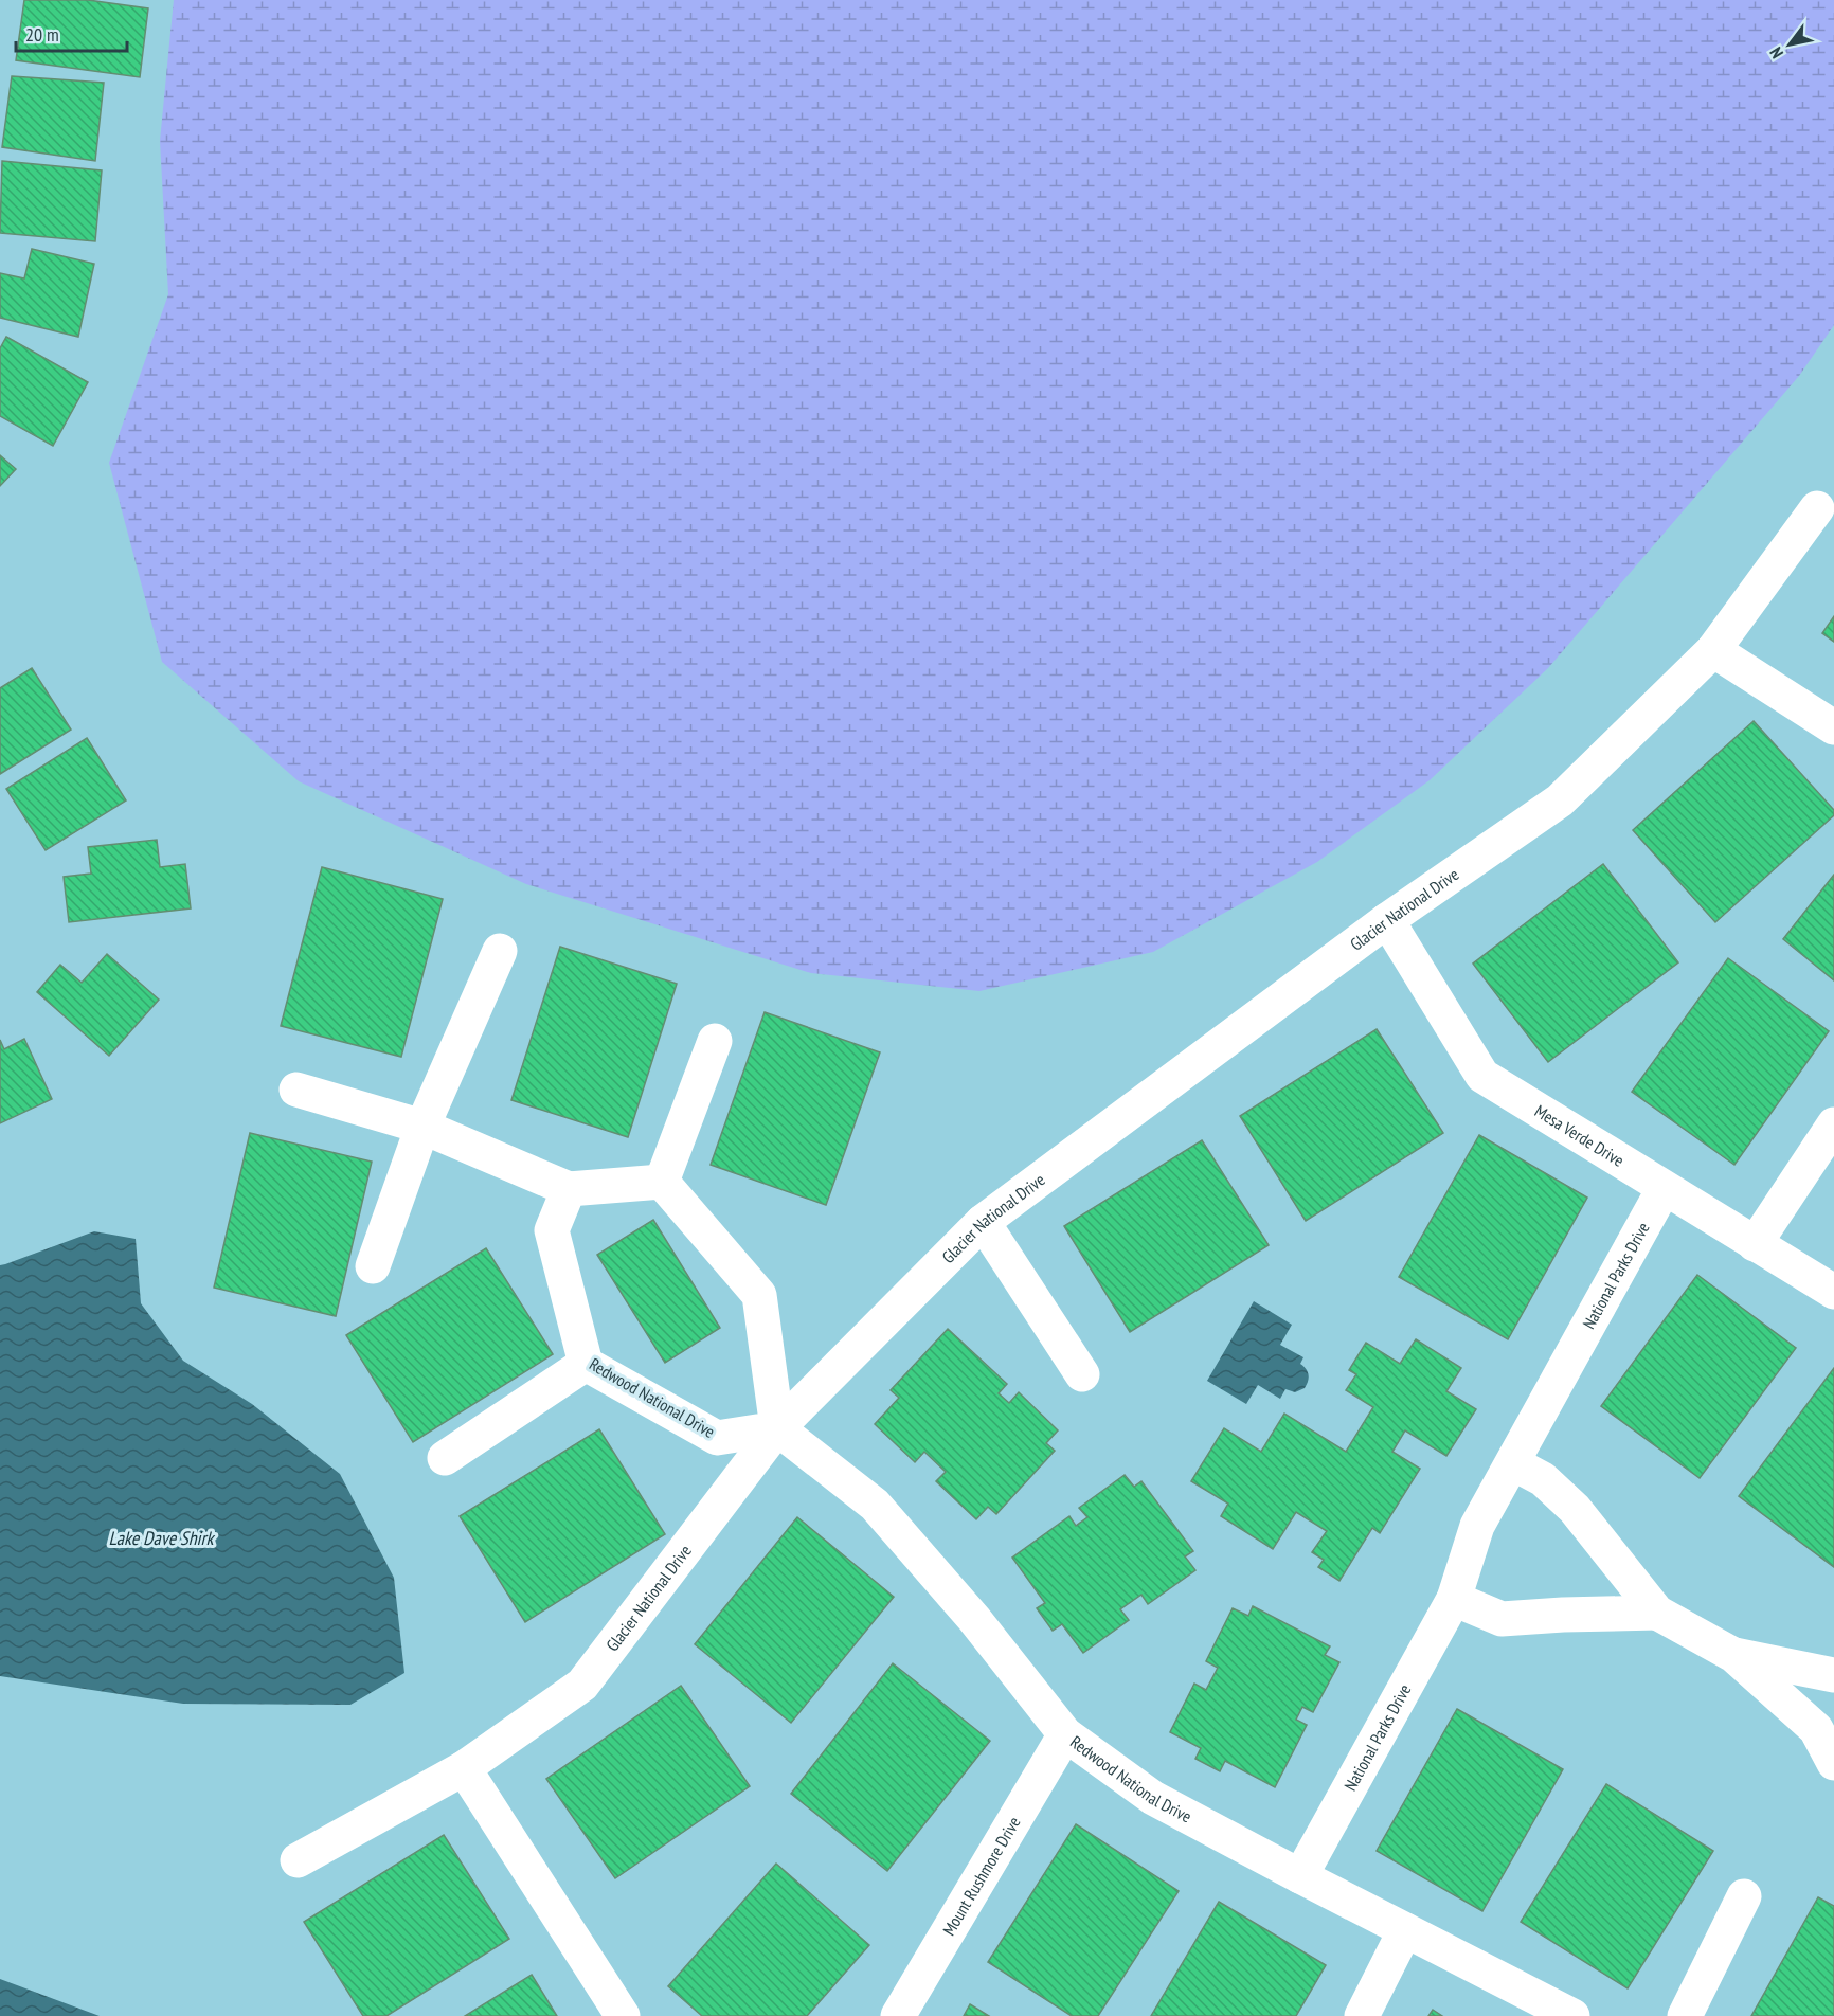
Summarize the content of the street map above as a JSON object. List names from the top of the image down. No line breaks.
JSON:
{"streets":{"street":["Glacier National Drive","Mesa Verde Drive","National Parks Drive","Redwood National Drive","Mount Rushmore Drive"]},"crossings":[["Glacier National Drive","Mesa Verde Drive"],["Glacier National Drive","Redwood National Drive"],["Mesa Verde Drive","National Parks Drive"],["National Parks Drive","Redwood National Drive"],["Redwood National Drive","Mount Rushmore Drive"]],"water":["Lake Dave Shirk"],"scale_bar":"20 m","north":"bottom left"}
